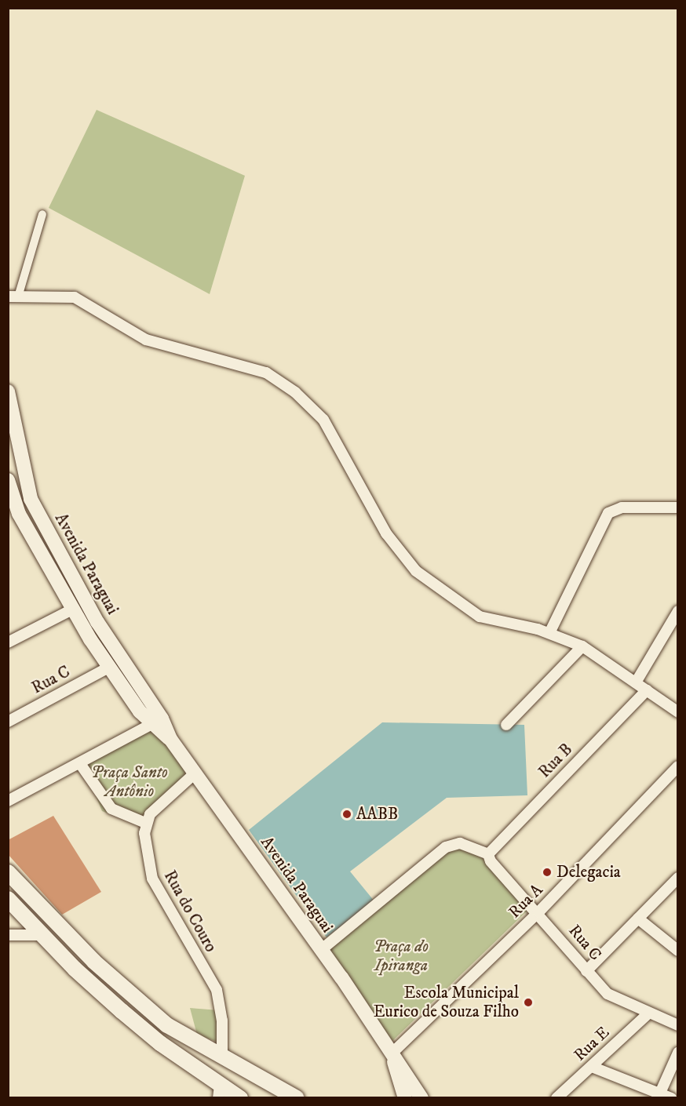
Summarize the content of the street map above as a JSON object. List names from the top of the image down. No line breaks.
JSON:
{"streets":{"street":["Avenida Paraguai","Rua C","Rua B","Rua A","Rua do Couro","Rua E"]},"crossings":[["Avenida Paraguai","Rua C"],["Avenida Paraguai","Rua A"],["Rua C","Rua B"],["Rua C","Rua A"],["Rua C","Rua E"]],"parks":["Praça Santo Antônio","Praça do Ipiranga"],"places":["AABB","Delegacia","Escola Municipal Eurico de Souza Filho"]}
